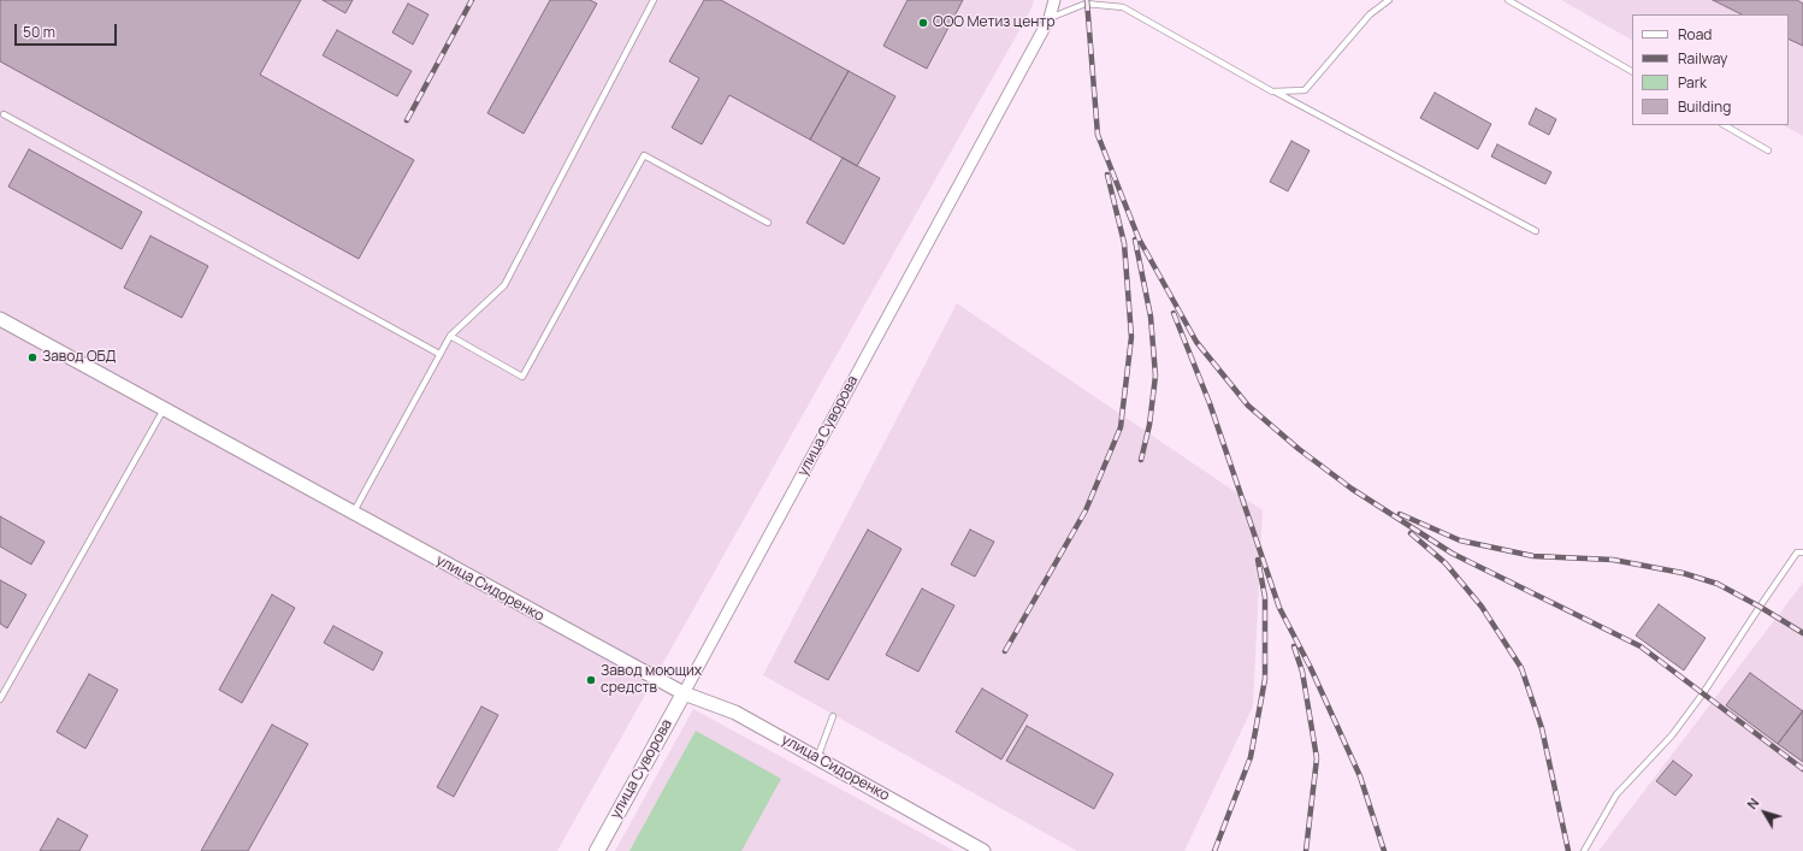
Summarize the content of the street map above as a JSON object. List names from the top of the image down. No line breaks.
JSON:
{"streets":{"main road":["улица Суворова"],"street":["улица Сидоренко"]},"crossings":[["улица Суворова","улица Сидоренко"]],"places":["ООО Метиз центр","Завод ОБД","Завод моющих средств"],"legend":["Road","Railway","Park","Building"],"scale_bar":"50 m","north":"top left"}
